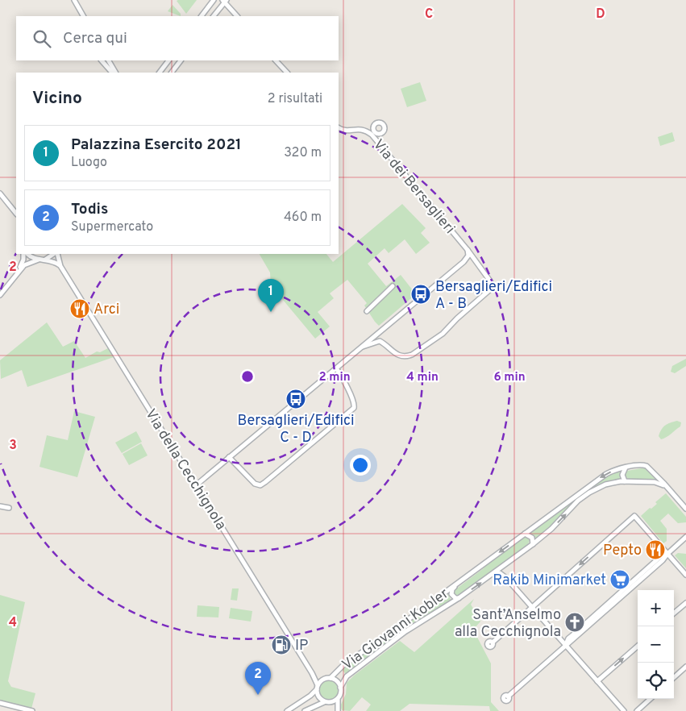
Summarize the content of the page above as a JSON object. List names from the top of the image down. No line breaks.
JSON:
{"streets":{"street":["Via dei Bersaglieri","Via della Cecchignola","Via Giovanni Kobler"]},"crossings":[["Via dei Bersaglieri","Via della Cecchignola"],["Via della Cecchignola","Via Giovanni Kobler"]],"places":{"bus stop":["Bersaglieri/Edifici A - B","Bersaglieri/Edifici C - D"],"restaurant":["Arci","Pepto"],"supermarket":["Rakib Minimarket"],"church":["Sant’Anselmo alla Cecchignola"],"fuel station":["IP"]},"page":{"search":"Cerca qui","heading":["Vicino","2 risultati"],"list":[{"mark":"1","name":"Palazzina Esercito 2021","note":"Luogo","value":"320 m"},{"mark":"2","name":"Todis","note":"Supermercato","value":"460 m"}],"pins":["1","2"],"map_buttons":["+","−"]},"grid":{"columns":["C","D"],"rows":["2","3","4"]},"rings":["2 min","4 min","6 min"]}
